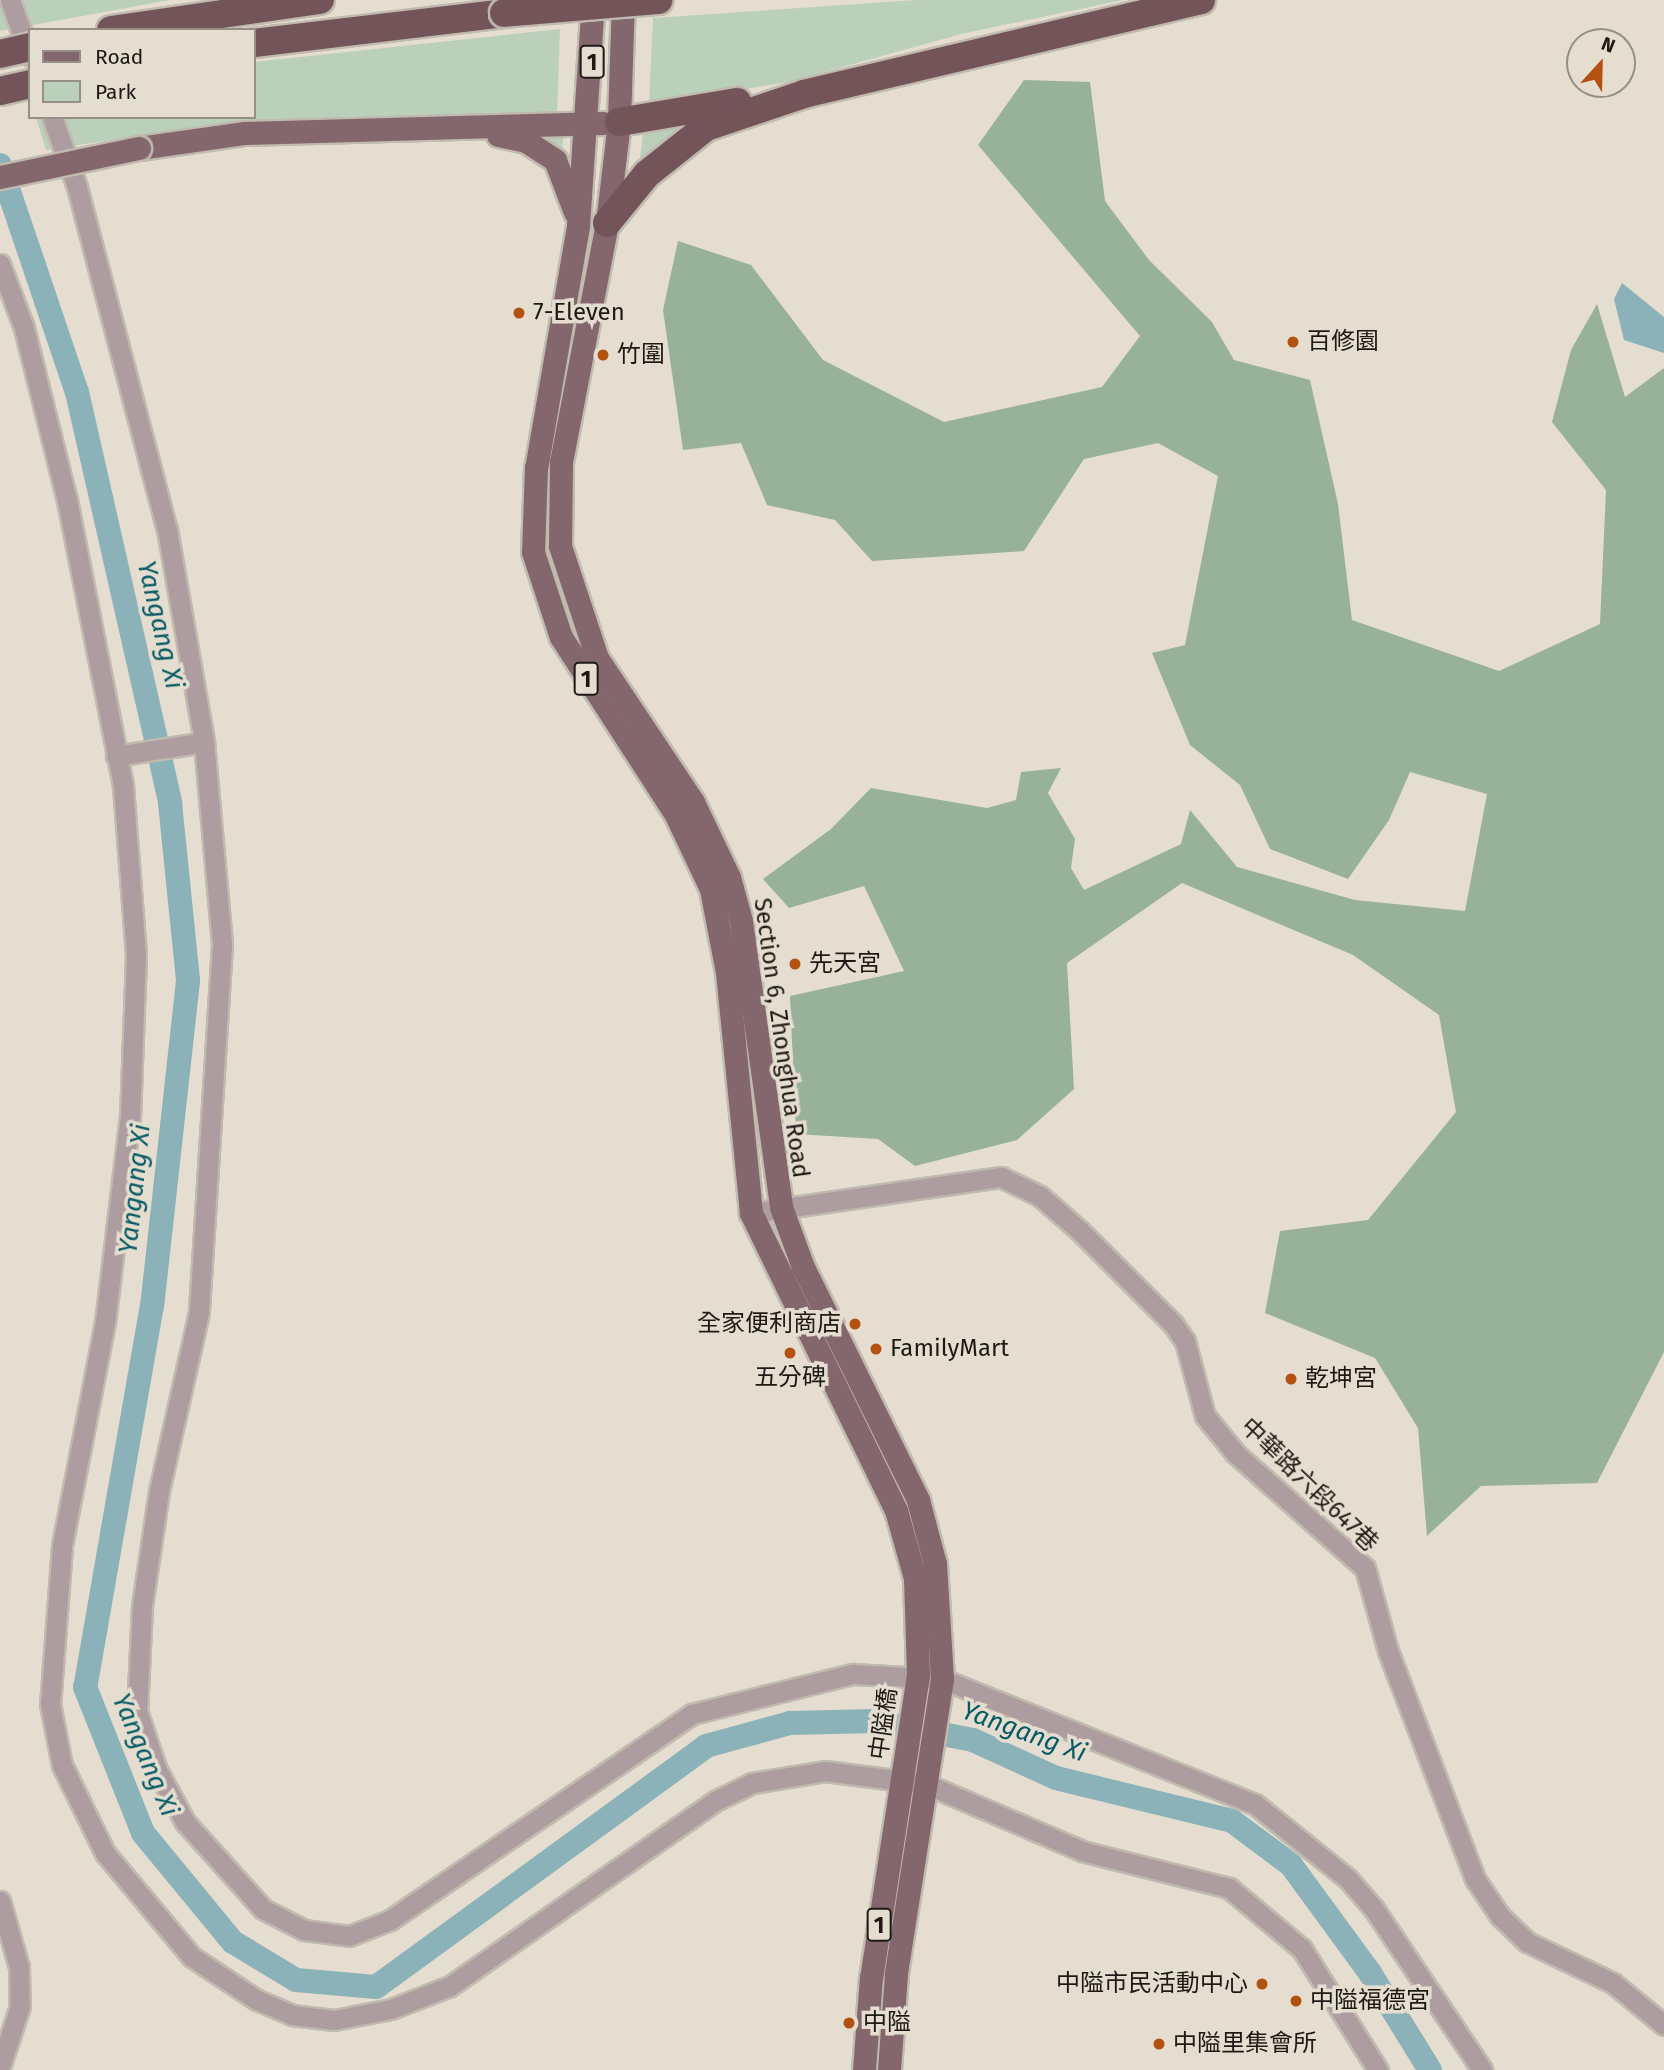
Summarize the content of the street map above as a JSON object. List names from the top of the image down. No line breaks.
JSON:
{"streets":{"main road":["1","Section 6, Zhonghua Road","中隘橋"],"street":["中華路六段647巷"]},"crossings":[["1","中隘橋"],["Section 6, Zhonghua Road","中華路六段647巷"],["Section 6, Zhonghua Road","中隘橋"]],"water":["Yangang Xi"],"places":["7-Eleven","百修園","竹圍","先天宮","全家便利商店","FamilyMart","五分碑","乾坤宮","中隘市民活動中心","中隘福德宮","中隘","中隘里集會所"],"legend":["Road","Park"],"north":"top"}
